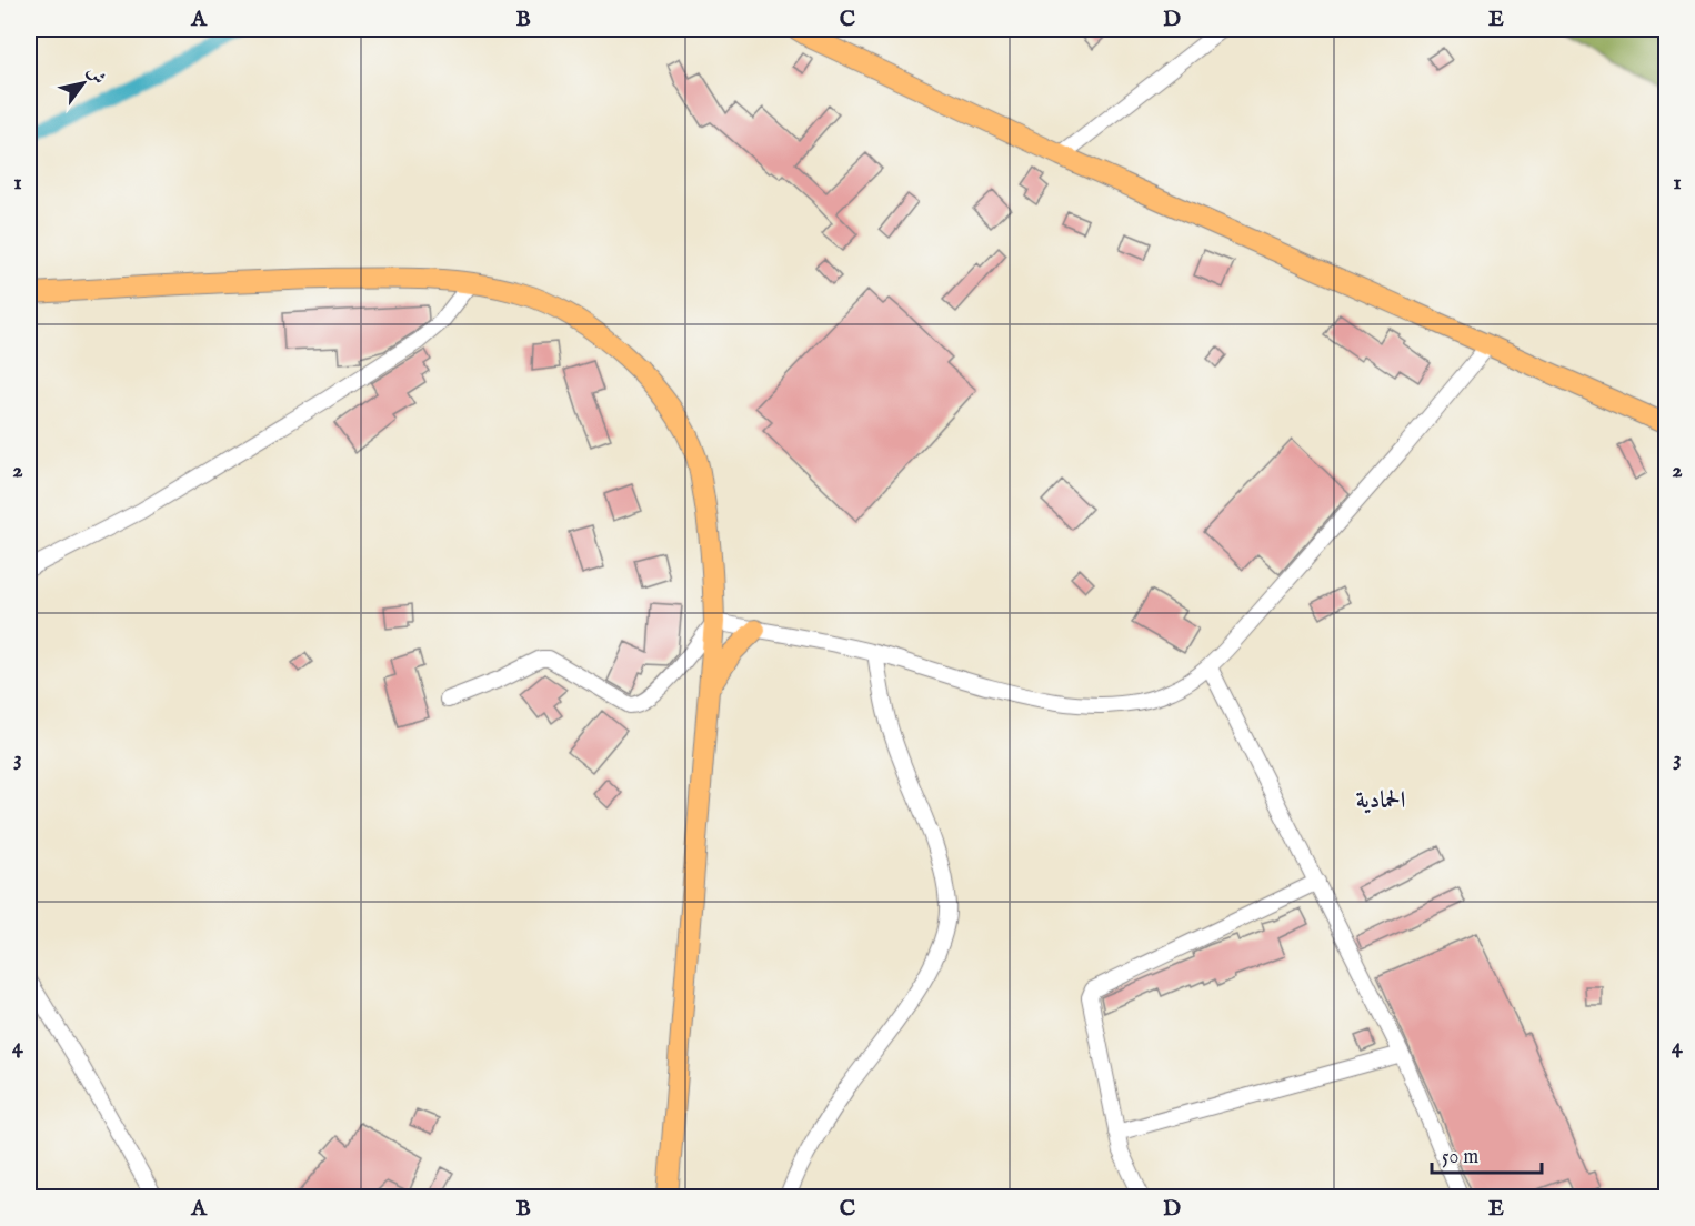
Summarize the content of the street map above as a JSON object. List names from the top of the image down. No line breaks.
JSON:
{"districts":["الحمادية"],"scale_bar":"50 m","north":"top right","grid":{"columns":["A","B","C","D","E"],"rows":["1","2","3","4"]}}
